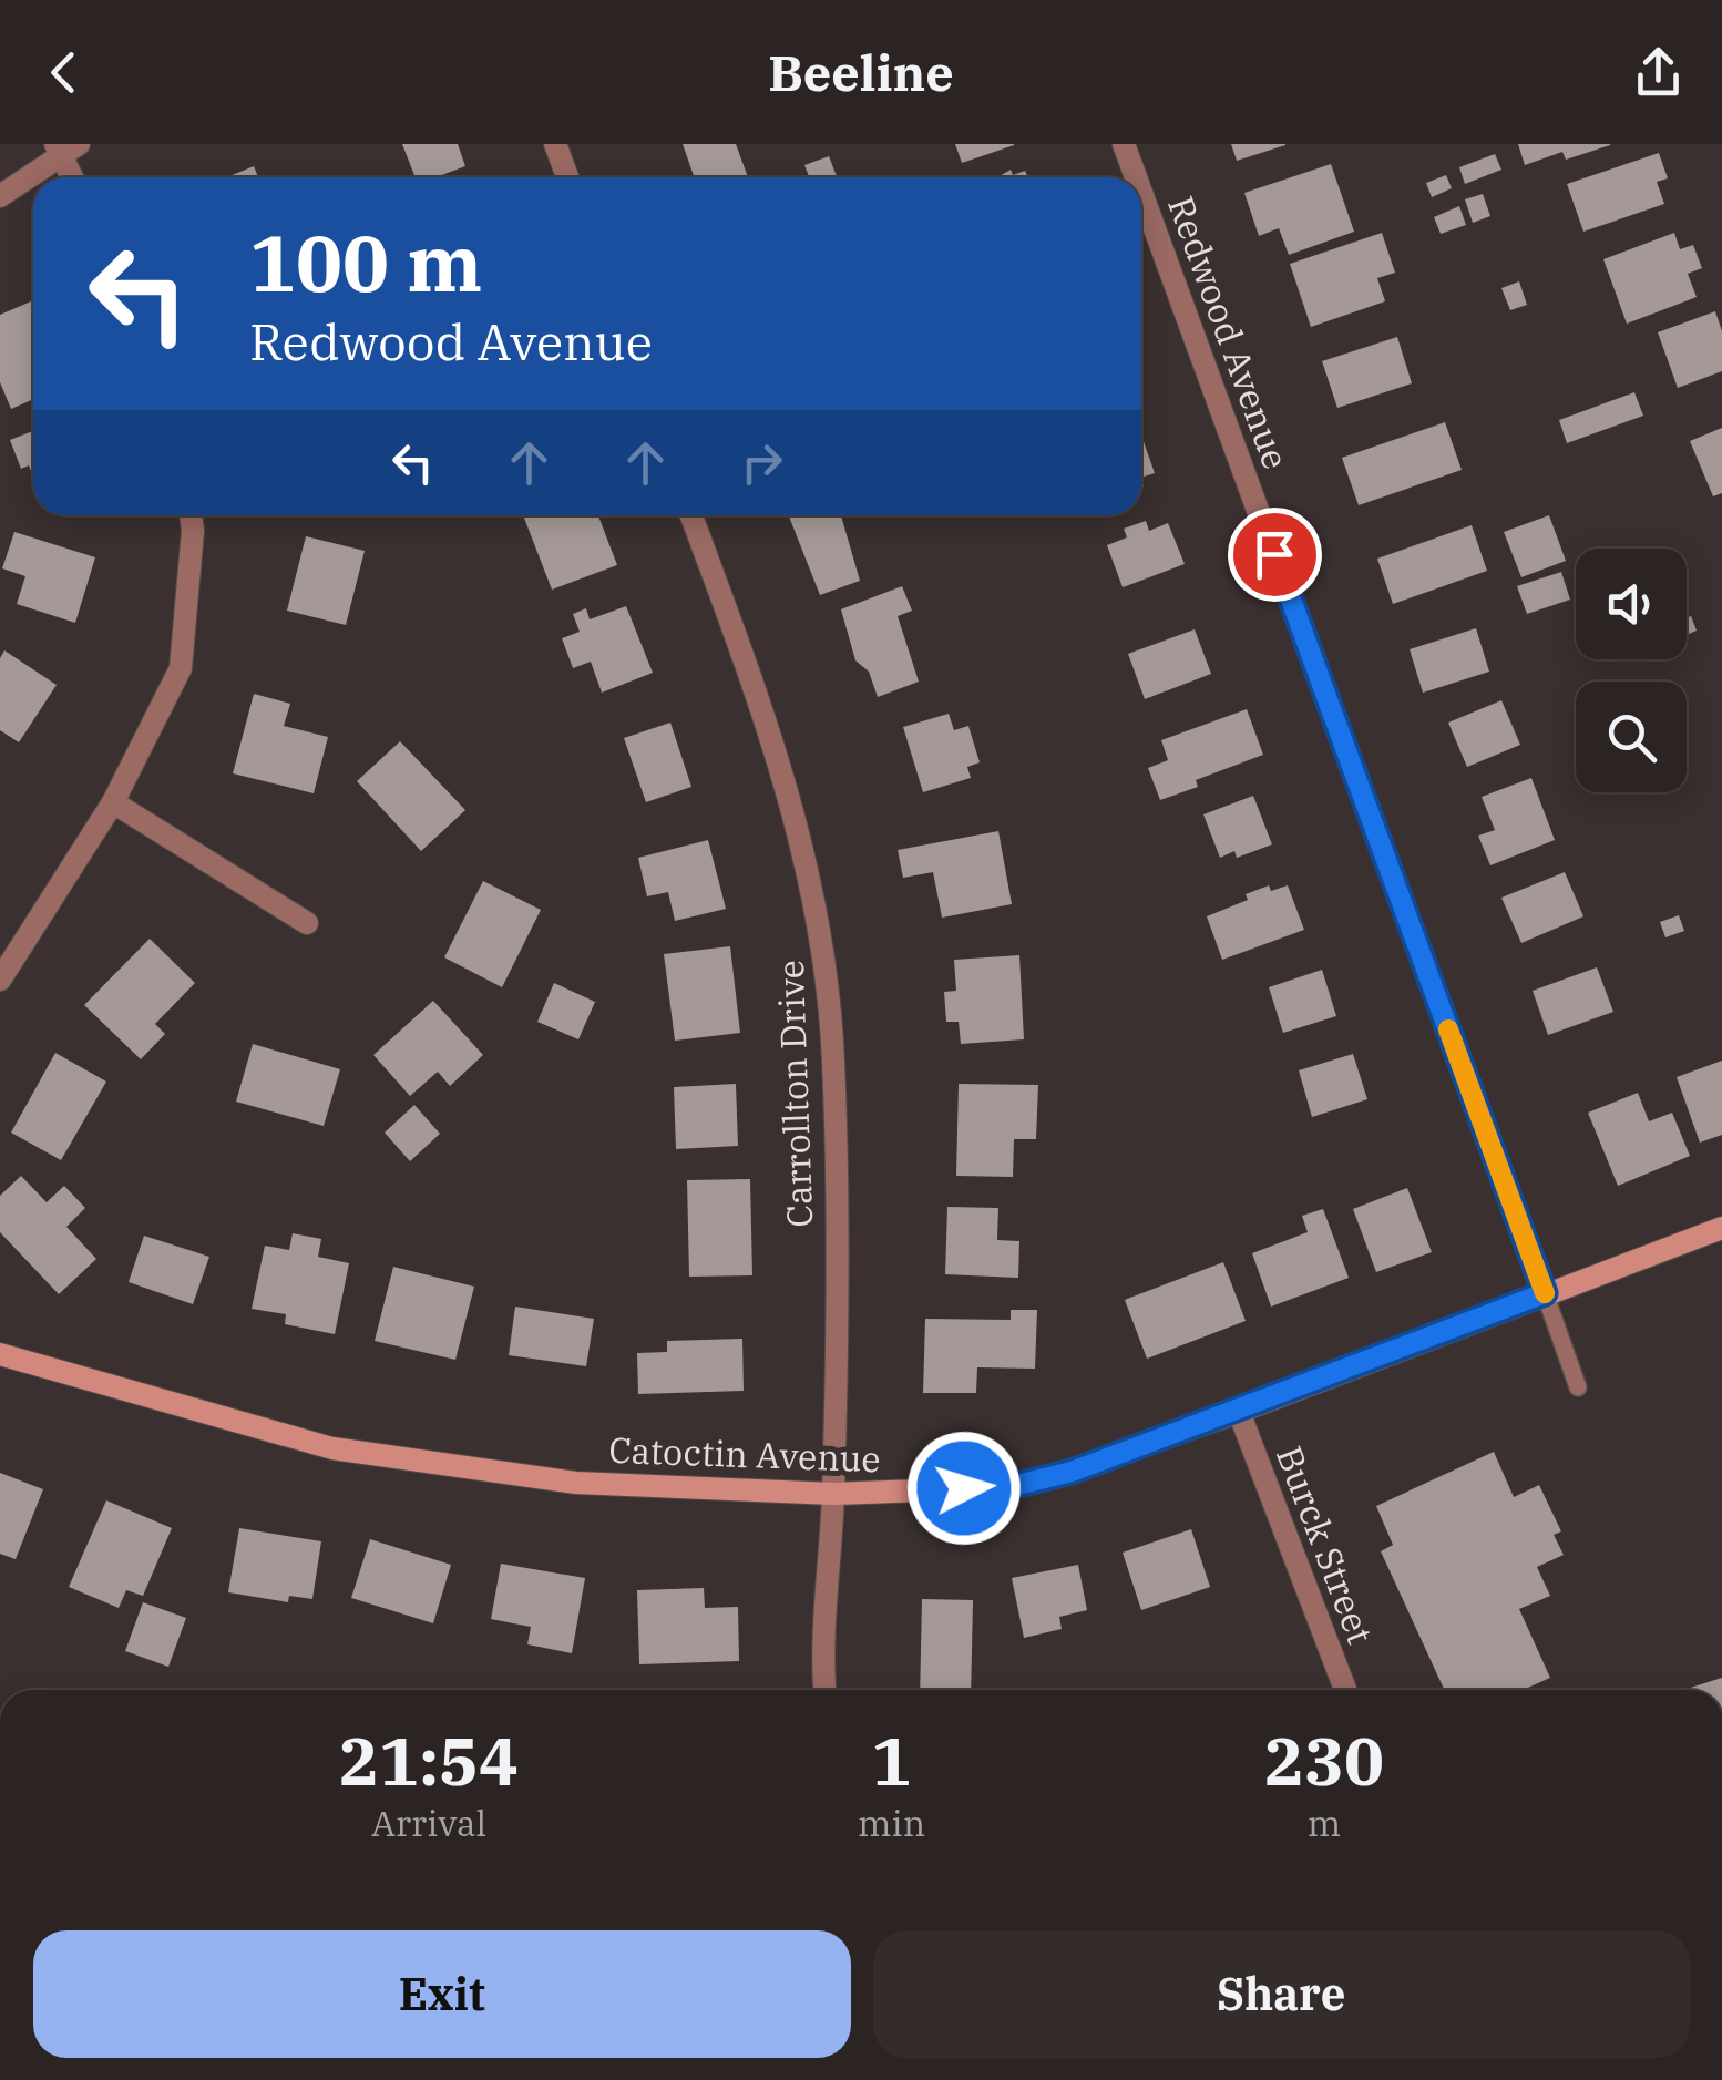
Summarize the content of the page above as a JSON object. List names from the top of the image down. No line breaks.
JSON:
{"streets":{"street":["Redwood Avenue","Carrollton Drive","Catoctin Avenue","Burck Street"]},"crossings":[["Redwood Avenue","Catoctin Avenue"],["Carrollton Drive","Catoctin Avenue"],["Catoctin Avenue","Burck Street"]],"page":{"header":"Beeline","turn":["100 m","Redwood Avenue"],"eta":["21:54","Arrival","1","min","230","m"],"buttons":["Exit","Share"]}}
